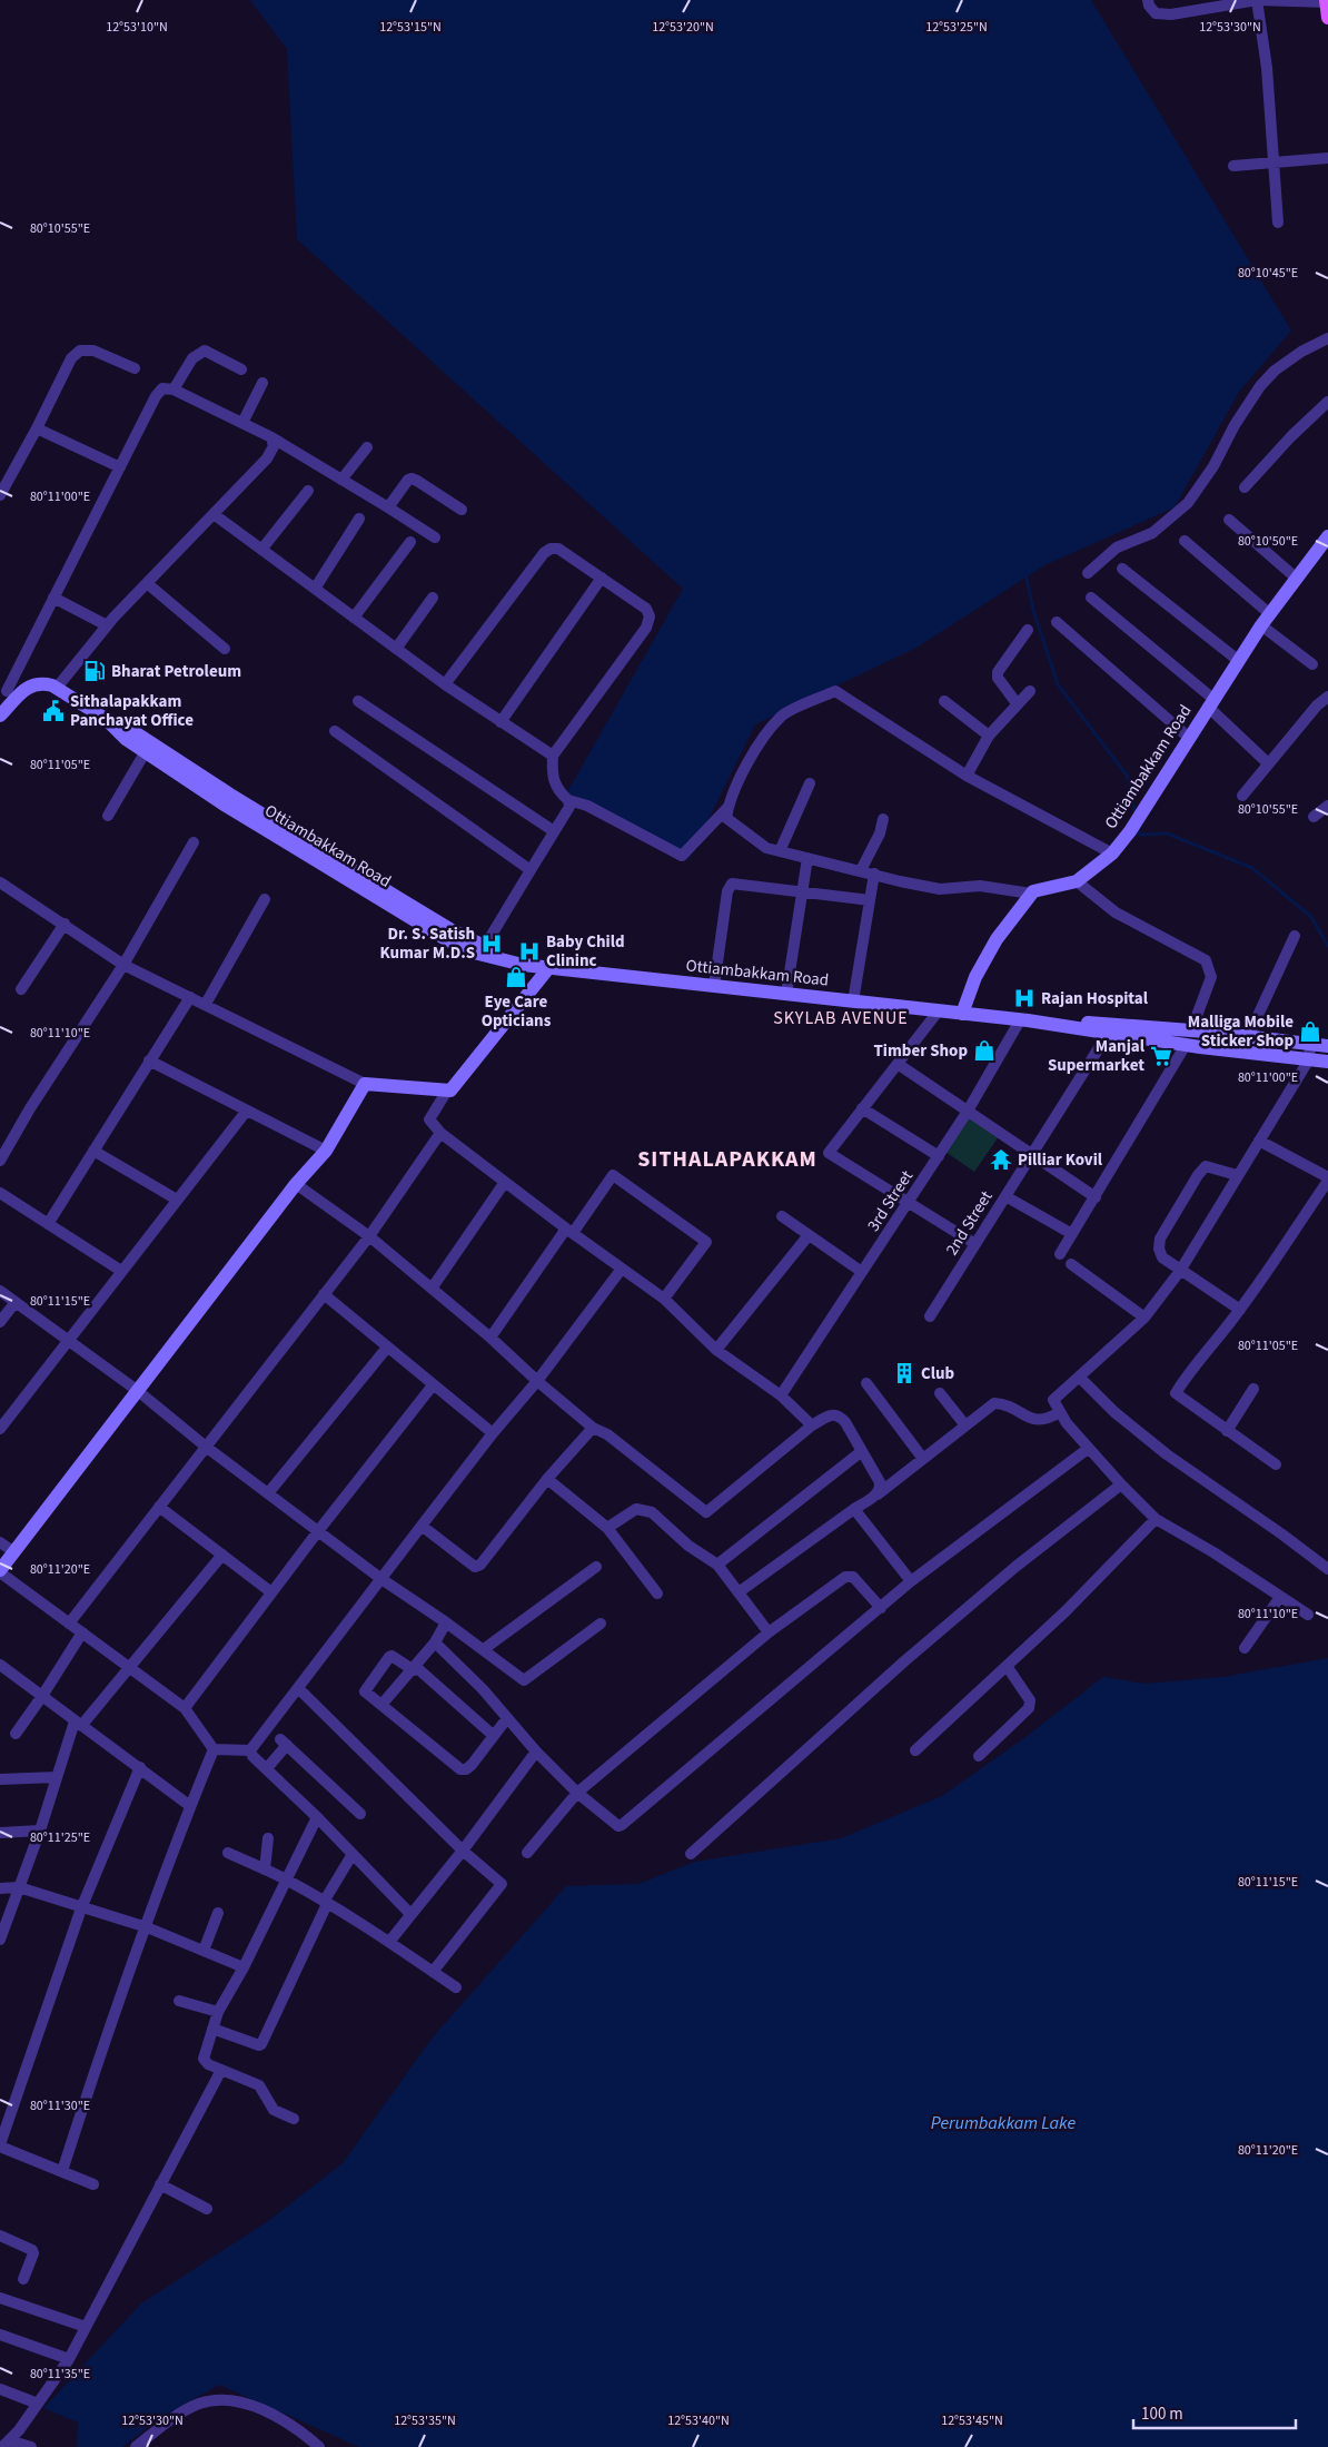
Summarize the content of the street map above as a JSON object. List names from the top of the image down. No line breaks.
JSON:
{"streets":{"street":["Ottiambakkam Road","3rd Street","2nd Street"]},"crossings":[["Ottiambakkam Road","3rd Street"],["Ottiambakkam Road","2nd Street"]],"districts":["SKYLAB AVENUE","SITHALAPAKKAM"],"water":["Perumbakkam Lake"],"places":{"fuel station":["Bharat Petroleum"],"public building":["Sithalapakkam Panchayat Office"],"hospital":["Dr. S. Satish Kumar M.D.S","Baby Child Clininc","Rajan Hospital"],"shop":["Eye Care Opticians","Malliga Mobile Sticker Shop","Timber Shop"],"supermarket":["Manjal Supermarket"],"temple":["Pilliar Kovil"],"building":["Club"]},"scale_bar":"100 m","coordinates":["12°53'10\"N","12°53'15\"N","12°53'20\"N","12°53'25\"N","12°53'30\"N","80°10'55\"E","80°10'45\"E","80°11'00\"E","80°10'50\"E","80°11'05\"E","80°11'10\"E","80°11'15\"E","80°11'20\"E","80°11'25\"E","80°11'30\"E","80°11'35\"E","12°53'35\"N","12°53'40\"N","12°53'45\"N"]}
